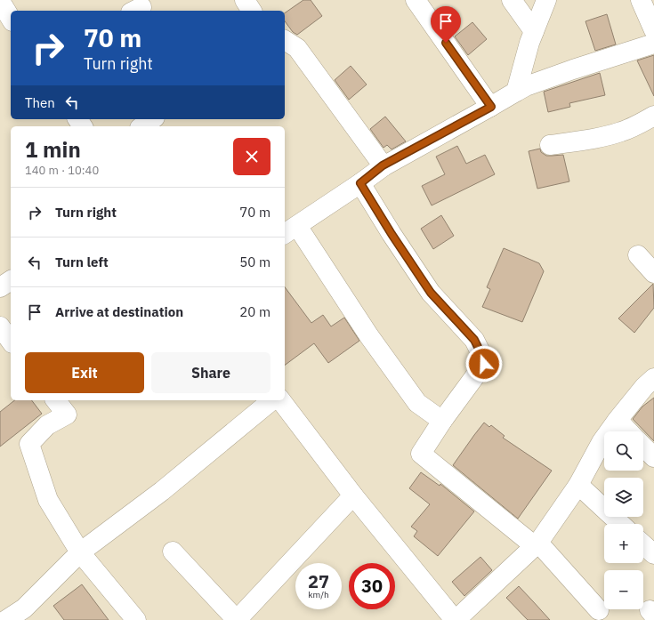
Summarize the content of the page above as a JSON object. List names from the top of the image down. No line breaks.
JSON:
{"page":{"turn":["70 m","Turn right"],"then":"Then","heading":["1 min","140 m · 10:40"],"list":[{"name":"Turn right","value":"70 m"},{"name":"Turn left","value":"50 m"},{"name":"Arrive at destination","value":"20 m"}],"buttons":["Exit","Share"],"map_buttons":["+","−"],"speed":"27 km/h","limit":"30"}}
